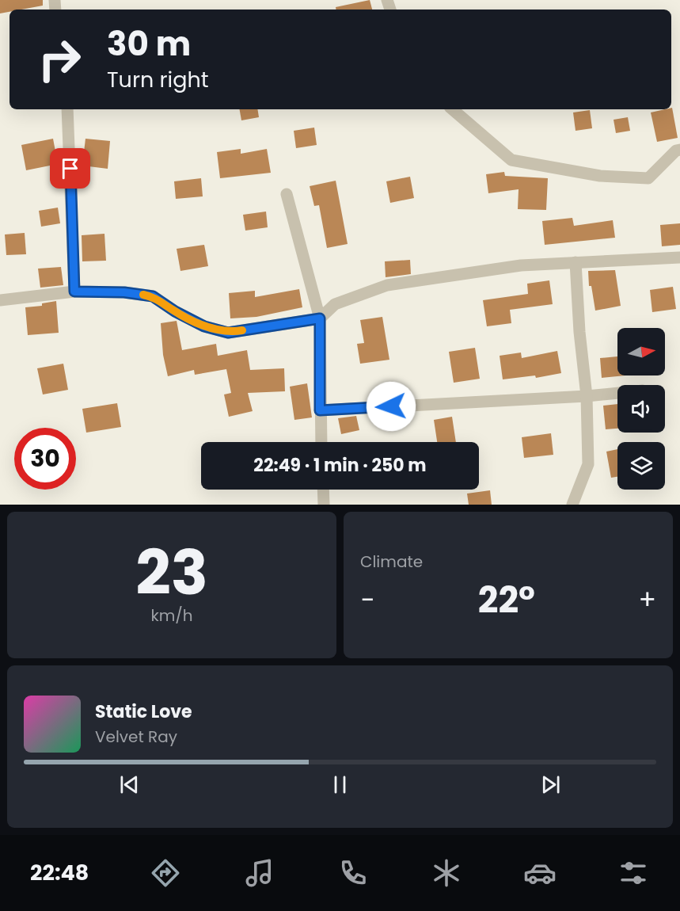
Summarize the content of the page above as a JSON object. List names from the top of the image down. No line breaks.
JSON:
{"north":"right","page":{"turn":["30 m","Turn right"],"limit":"30","trip":"22:49 · 1 min · 250 m","tile":[["23","km/h"],"Climate"],"heat":["−","22°","+"],"song":["Static Love","Velvet Ray"],"tabs":"22:48"}}
